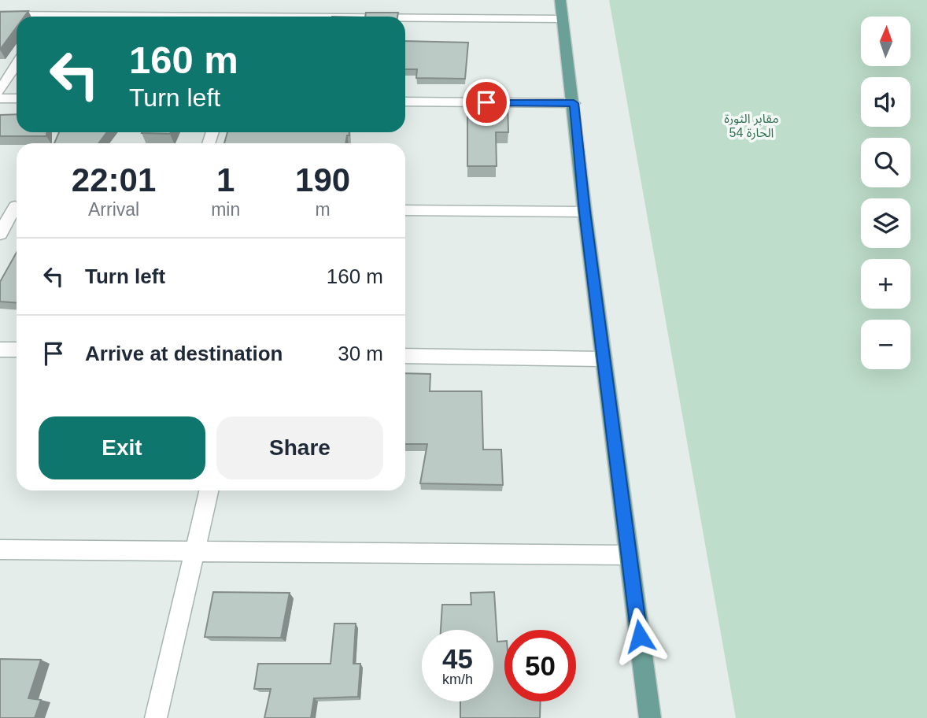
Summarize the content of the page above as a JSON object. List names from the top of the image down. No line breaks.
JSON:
{"parks":["مقابر الثورة الحارة 54"],"north":"top","page":{"map_buttons":["+","−"],"turn":["160 m","Turn left"],"eta":["22:01","Arrival","1","min","190","m"],"list":[{"name":"Turn left","value":"160 m"},{"name":"Arrive at destination","value":"30 m"}],"buttons":["Exit","Share"],"speed":"45 km/h","limit":"50"}}
